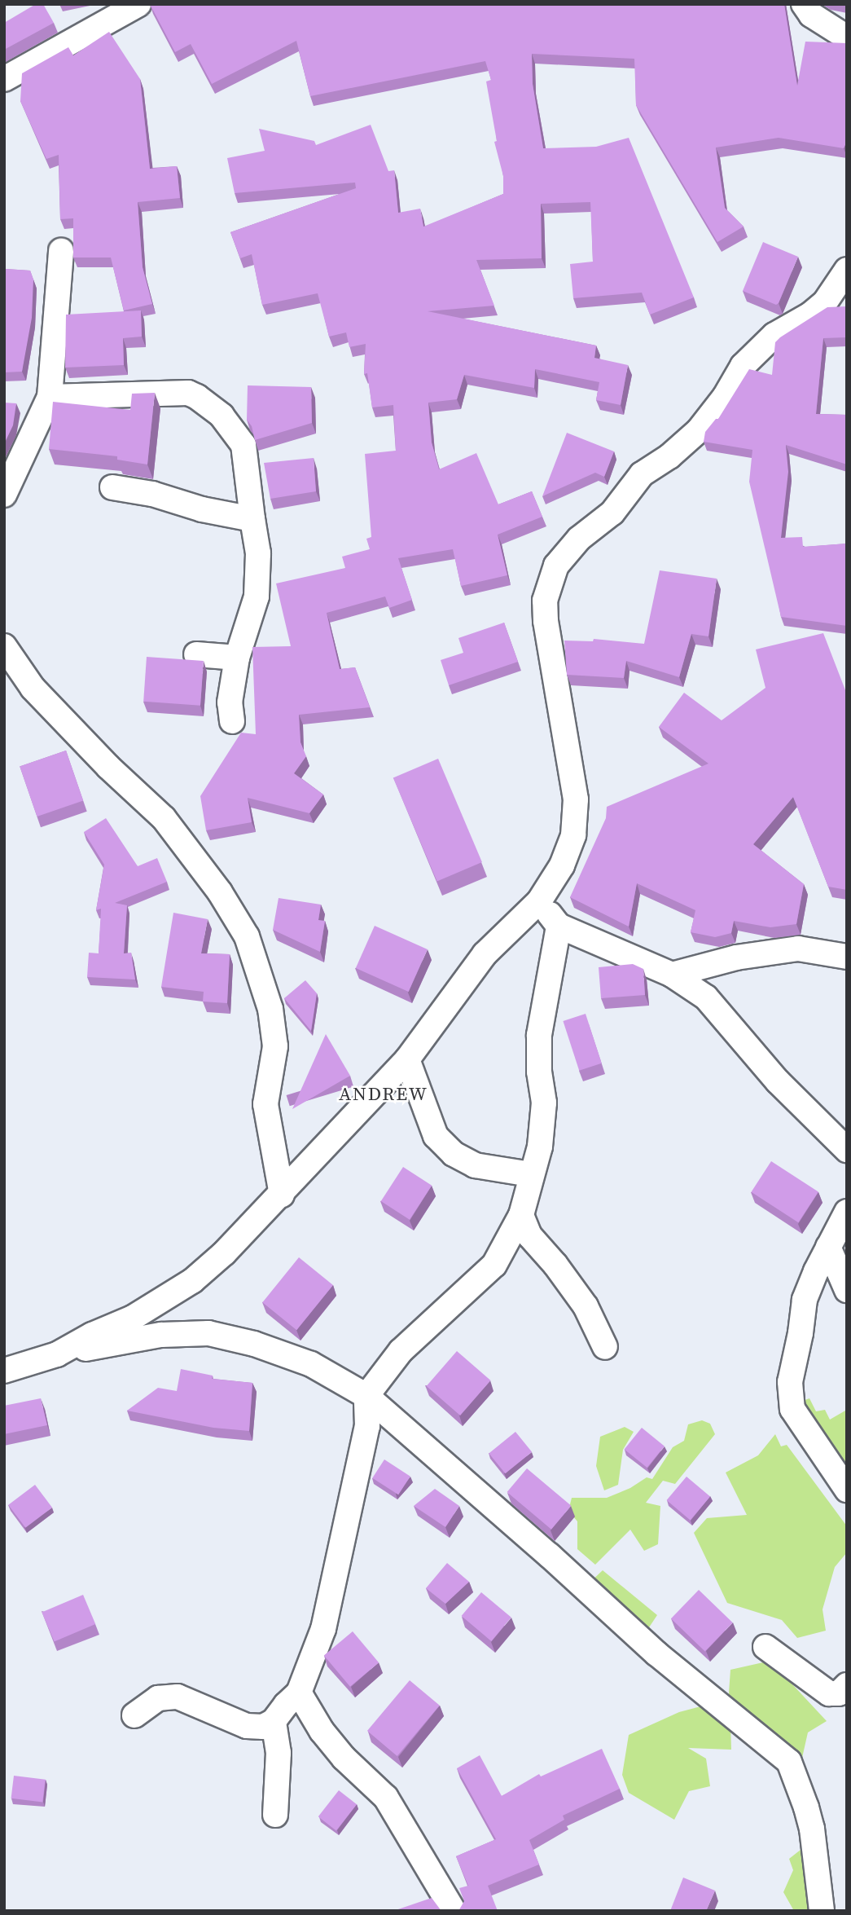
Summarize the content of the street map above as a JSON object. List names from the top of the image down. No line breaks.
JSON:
{"districts":["ANDREW"]}
